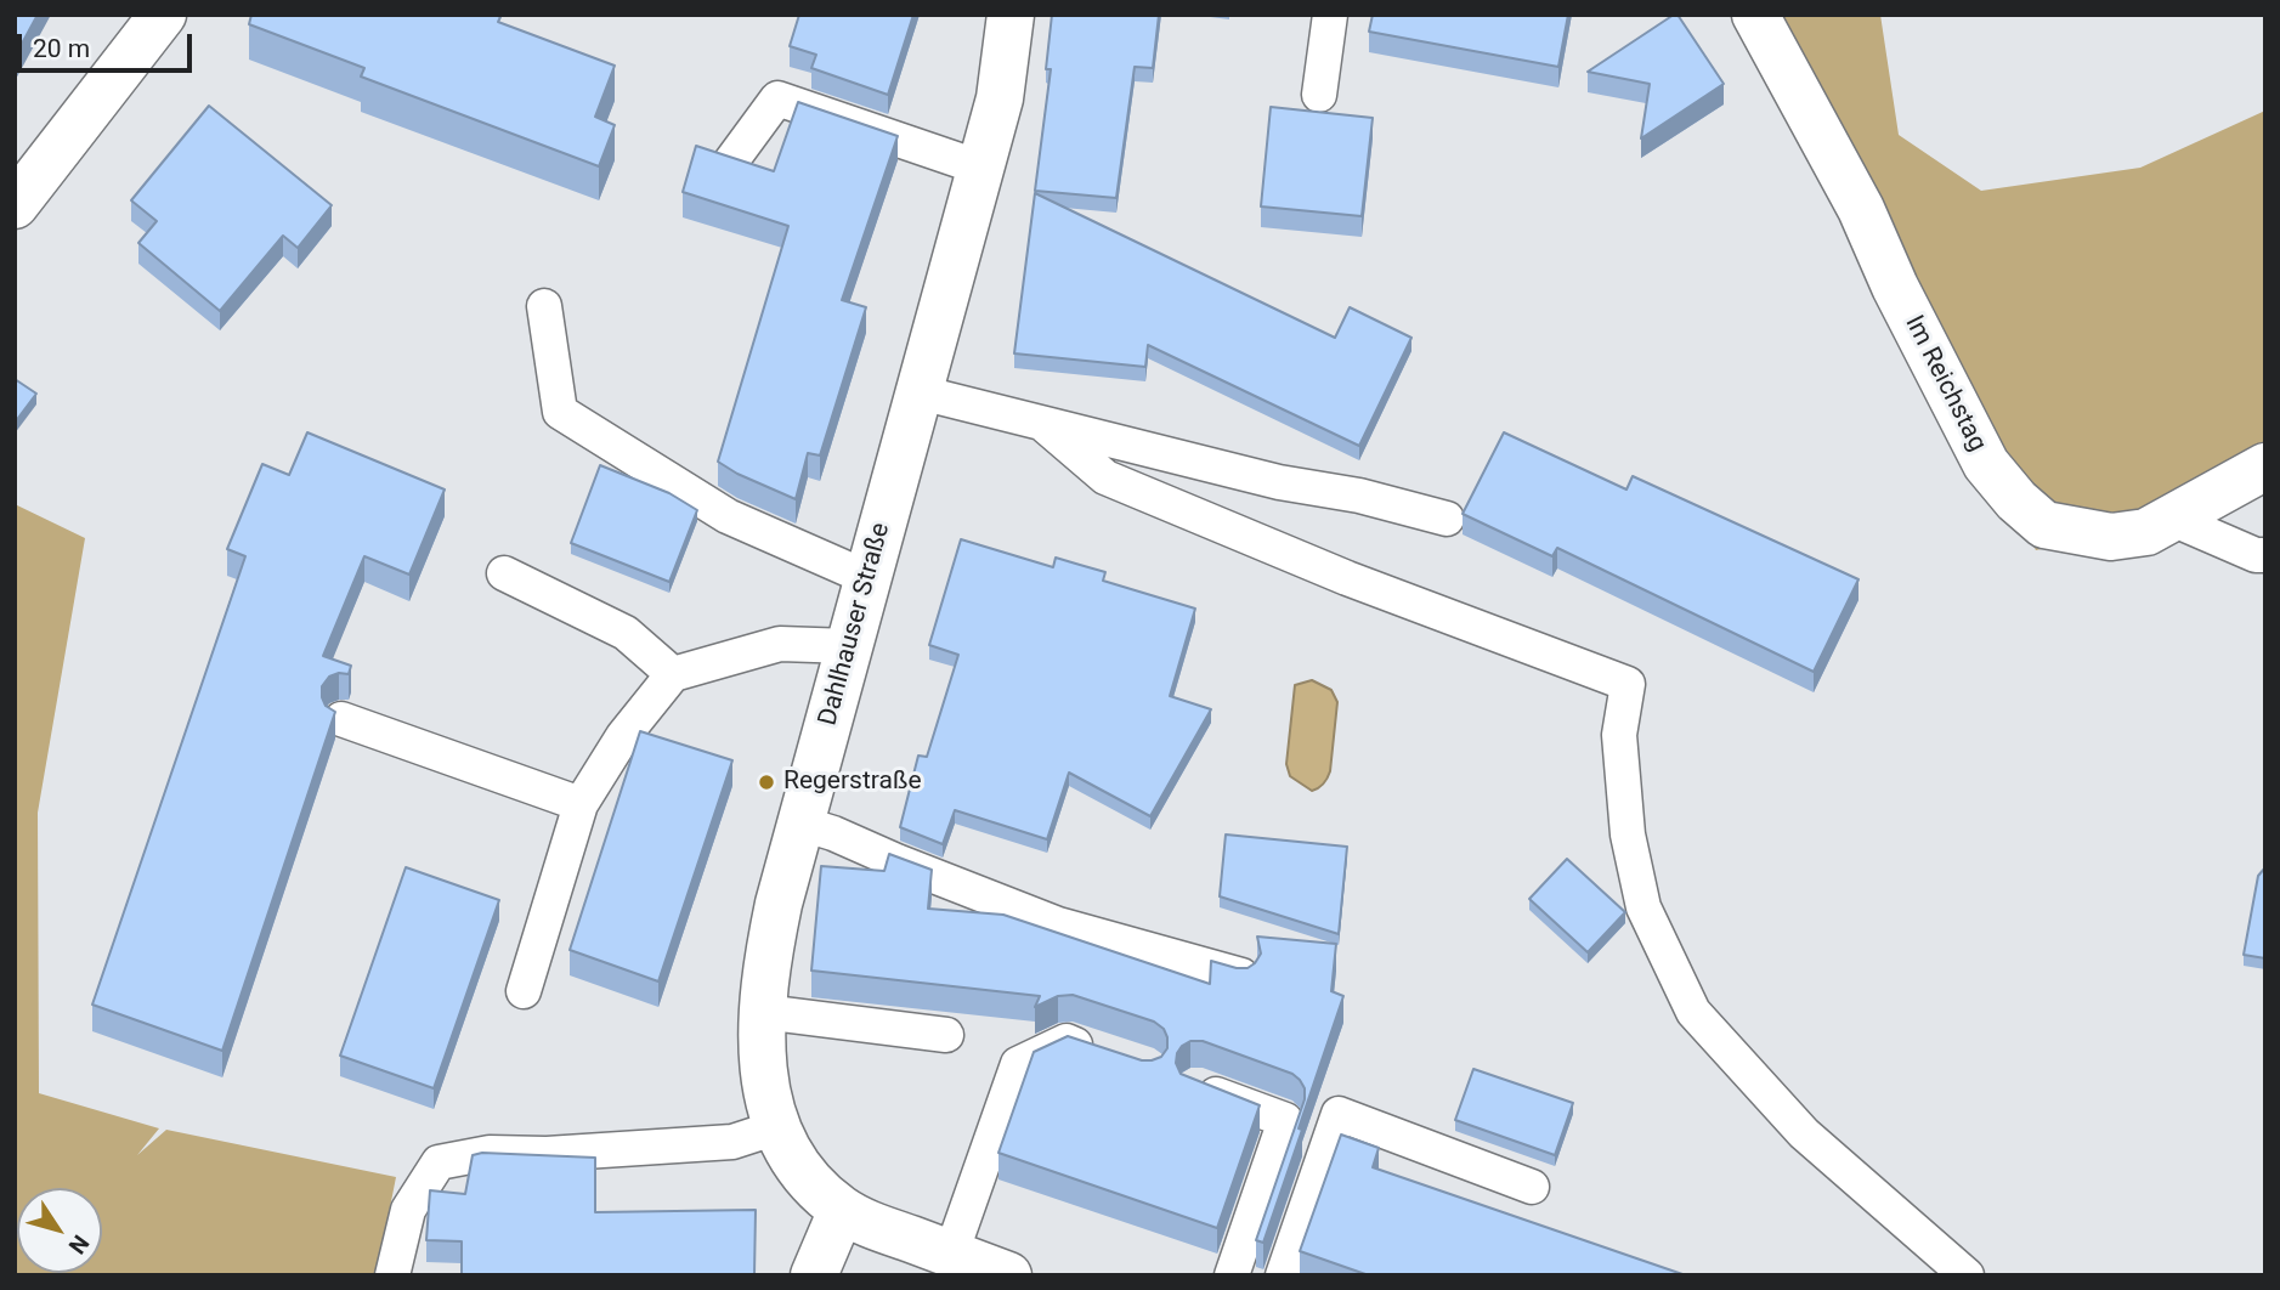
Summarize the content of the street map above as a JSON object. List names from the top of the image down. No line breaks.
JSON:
{"streets":{"street":["Im Reichstag","Dahlhauser Straße"]},"places":["Regerstraße"],"scale_bar":"20 m","north":"bottom right"}
